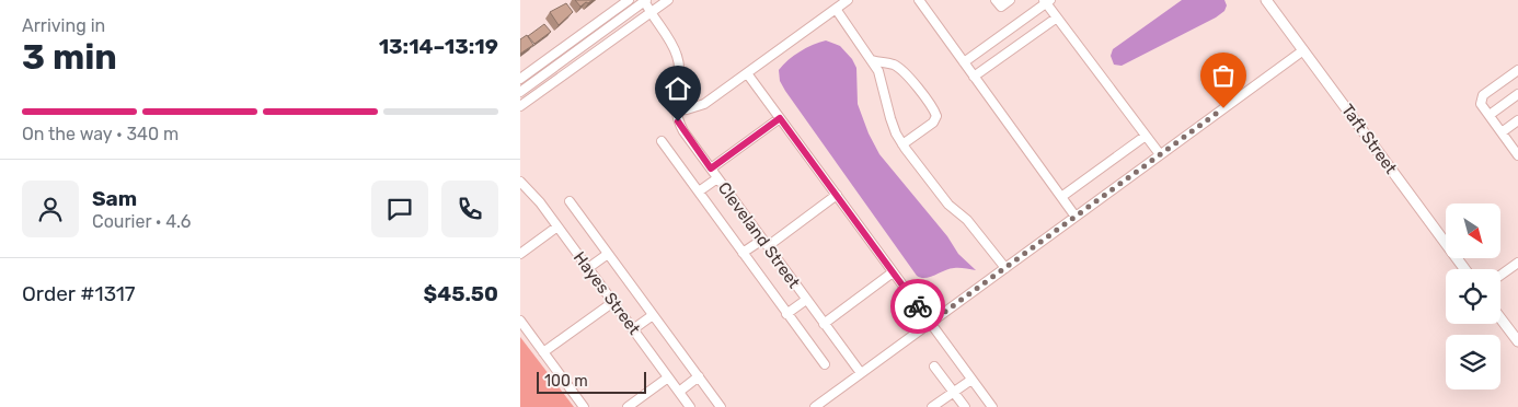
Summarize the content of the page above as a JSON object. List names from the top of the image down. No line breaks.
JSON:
{"streets":{"main road":["Taft Street"],"street":["Cleveland Street","Hayes Street"]},"scale_bar":"100 m","north":"bottom right","page":{"heading":["3 min","Arriving in","13:14–13:19"],"panel":["Sam","Courier · 4.6","Order #1317","$45.50"],"bar":"On the way · 340 m","scale":"100 m"}}
